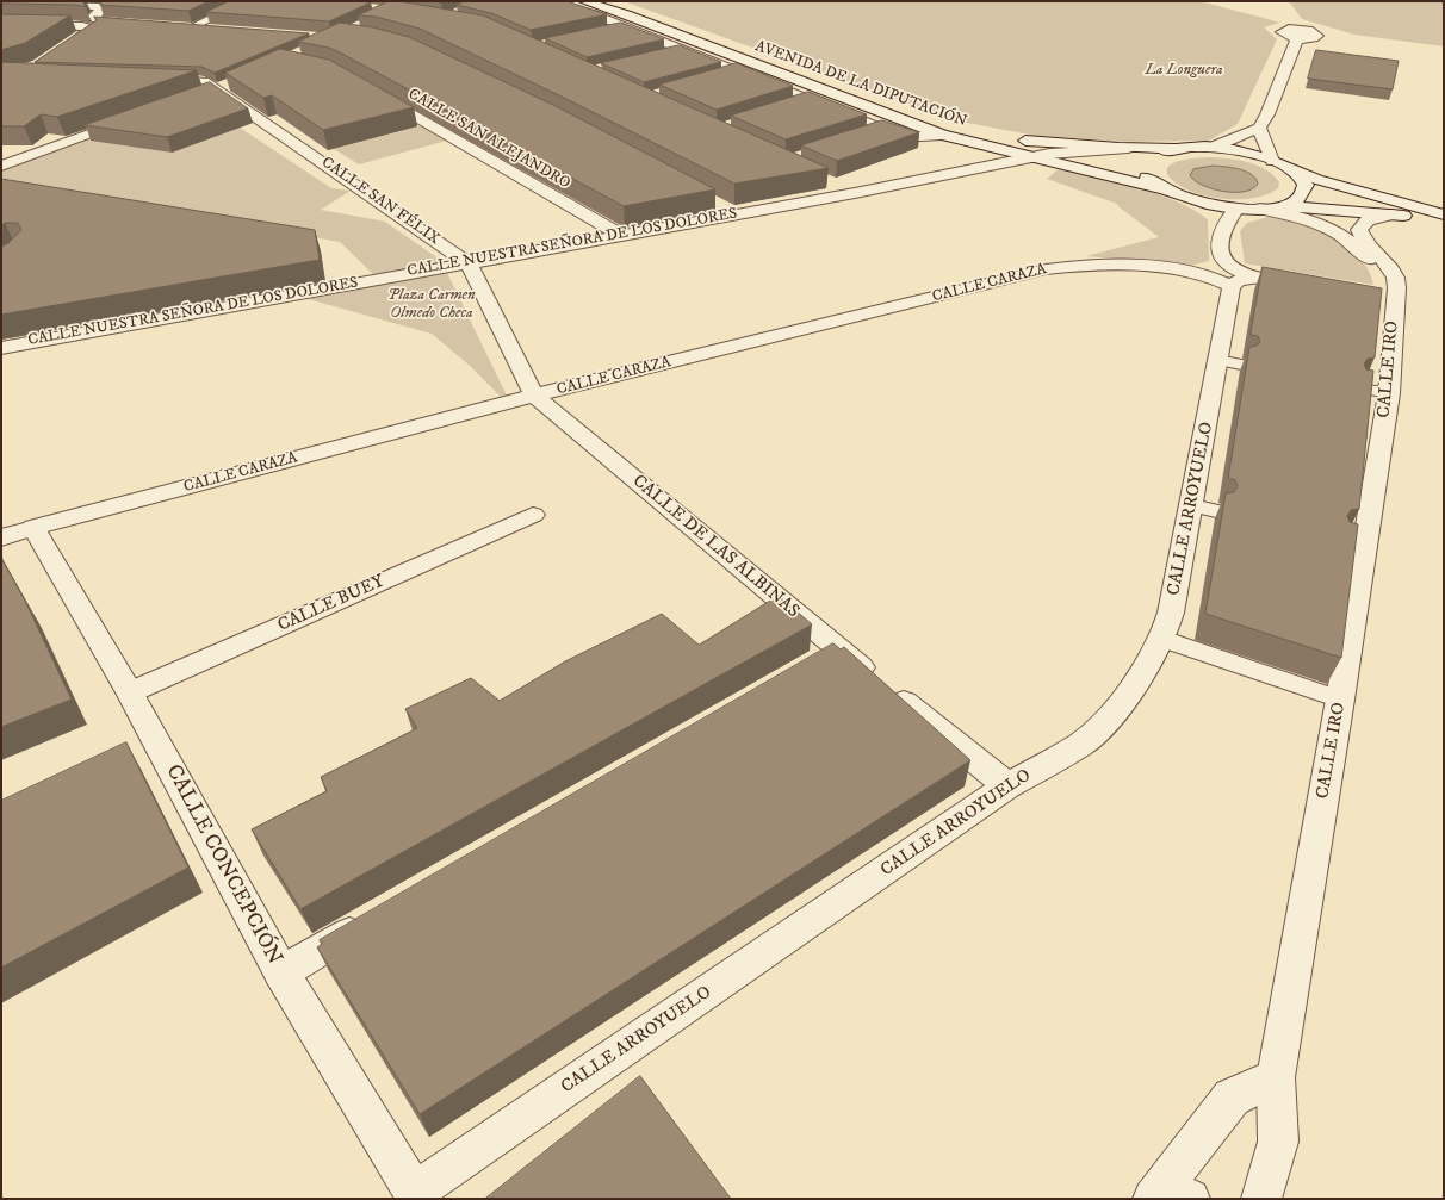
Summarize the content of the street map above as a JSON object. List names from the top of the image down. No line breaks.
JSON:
{"streets":{"street":["AVENIDA DE LA DIPUTACIÓN","CALLE SAN ALEJANDRO","CALLE SAN FÉLIX","CALLE NUESTRA SEÑORA DE LOS DOLORES","CALLE CARAZA","CALLE IRO","CALLE ARROYUELO","CALLE DE LAS ALBINAS","CALLE BUEY","CALLE CONCEPCIÓN"]},"crossings":[["AVENIDA DE LA DIPUTACIÓN","CALLE NUESTRA SEÑORA DE LOS DOLORES"],["AVENIDA DE LA DIPUTACIÓN","CALLE IRO"],["CALLE SAN ALEJANDRO","CALLE NUESTRA SEÑORA DE LOS DOLORES"],["CALLE SAN FÉLIX","CALLE NUESTRA SEÑORA DE LOS DOLORES"],["CALLE SAN FÉLIX","CALLE CARAZA"],["CALLE SAN FÉLIX","CALLE DE LAS ALBINAS"],["CALLE CARAZA","CALLE ARROYUELO"],["CALLE CARAZA","CALLE DE LAS ALBINAS"],["CALLE CARAZA","CALLE CONCEPCIÓN"],["CALLE ARROYUELO","CALLE DE LAS ALBINAS"],["CALLE ARROYUELO","CALLE CONCEPCIÓN"],["CALLE BUEY","CALLE CONCEPCIÓN"]],"parks":["La Longuera","Plaza Carmen Olmedo Checa"]}
